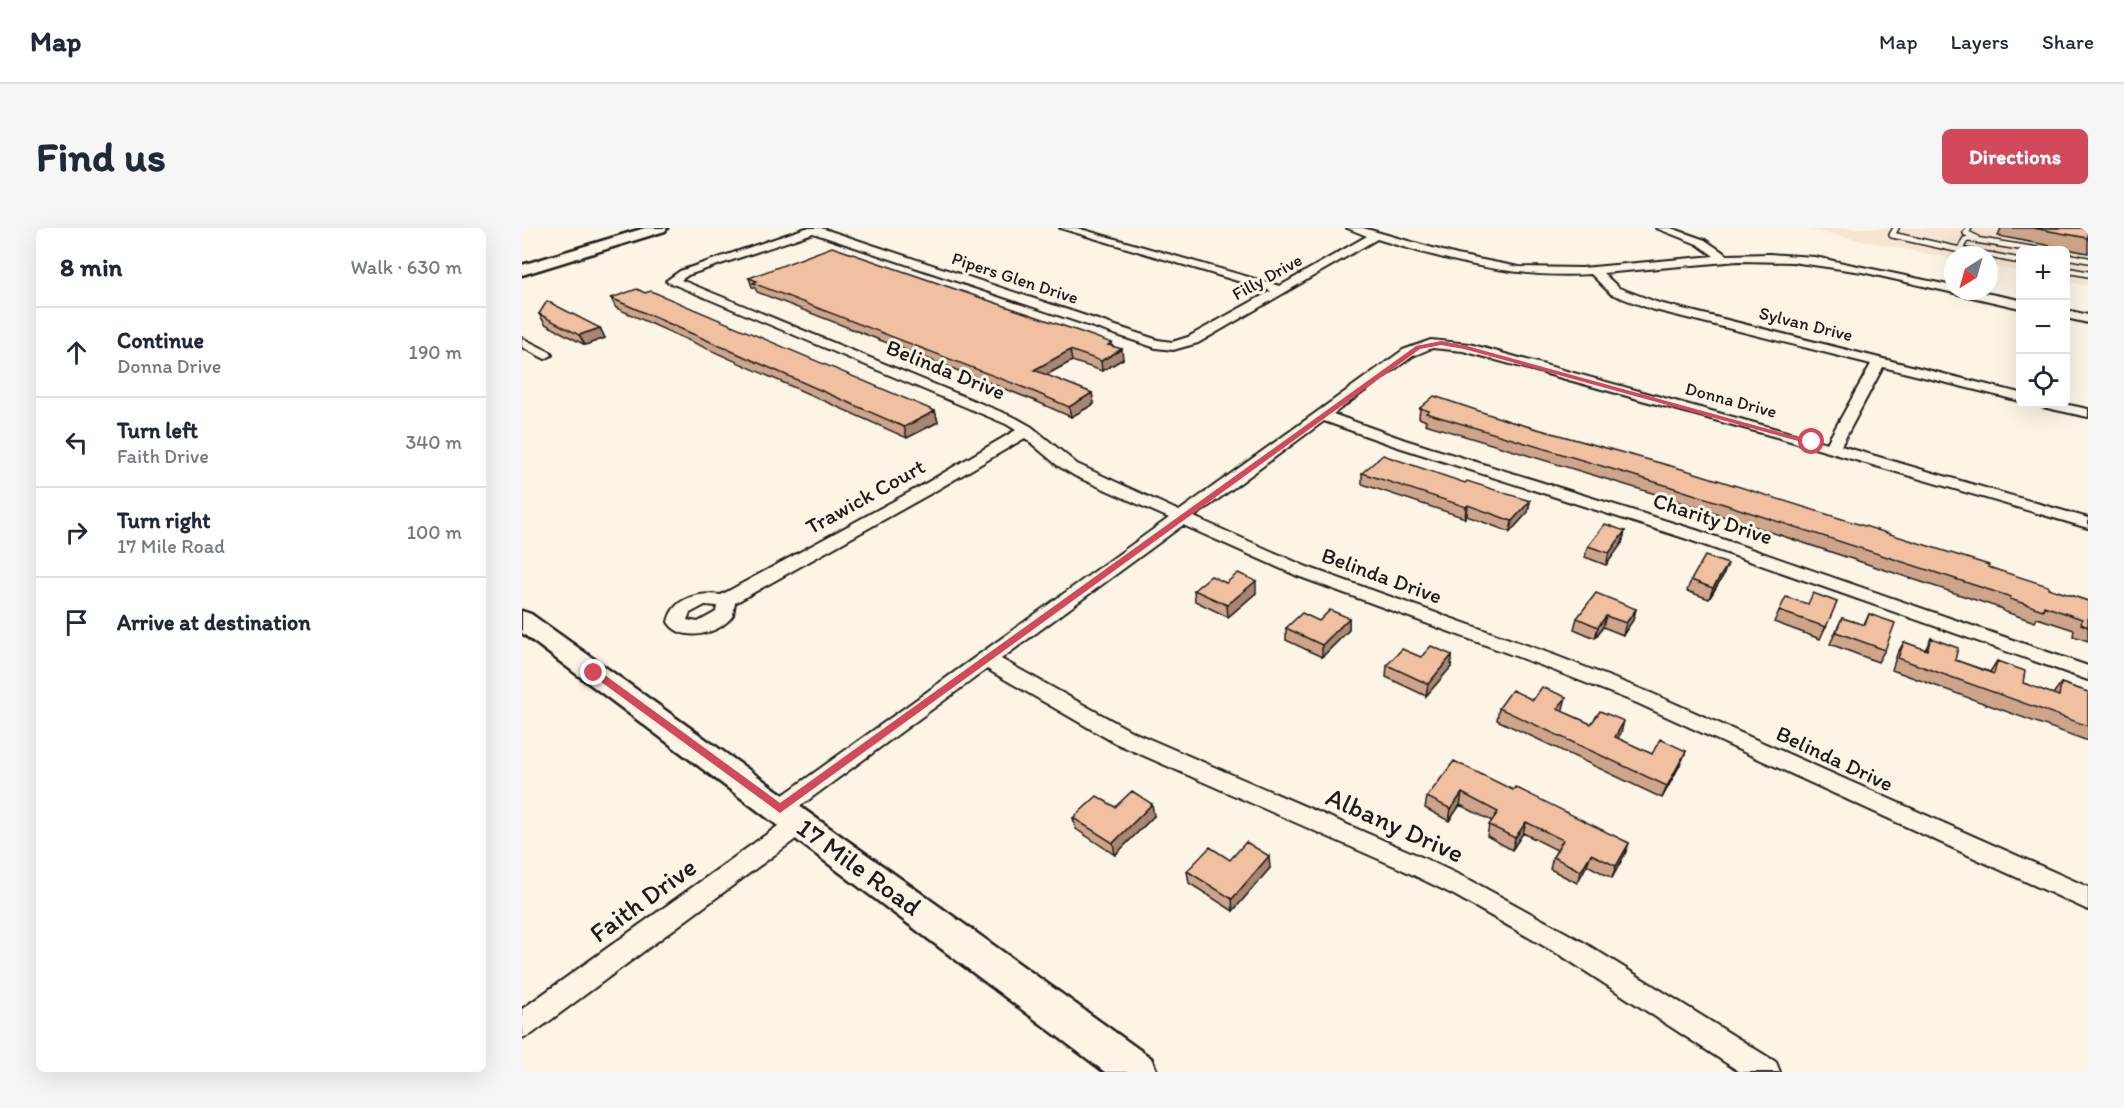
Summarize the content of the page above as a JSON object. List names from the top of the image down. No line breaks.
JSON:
{"streets":{"main road":["17 Mile Road"],"street":["Filly Drive","Pipers Glen Drive","Sylvan Drive","Belinda Drive","Donna Drive","Trawick Court","Charity Drive","Albany Drive","Faith Drive"]},"crossings":[["Filly Drive","Pipers Glen Drive"],["Pipers Glen Drive","Belinda Drive"],["Belinda Drive","Trawick Court"],["Belinda Drive","Faith Drive"],["Donna Drive","Faith Drive"],["Charity Drive","Faith Drive"],["Albany Drive","Faith Drive"],["17 Mile Road","Faith Drive"]],"north":"bottom left","page":{"header":"Map","nav":["Map","Layers","Share"],"buttons":"Directions","title":"Find us","heading":["8 min","Walk · 630 m"],"map_buttons":["+","−"],"list":[["Continue","Donna Drive","190 m"],["Turn left","Faith Drive","340 m"],["Turn right","17 Mile Road","100 m"],"Arrive at destination"]}}
